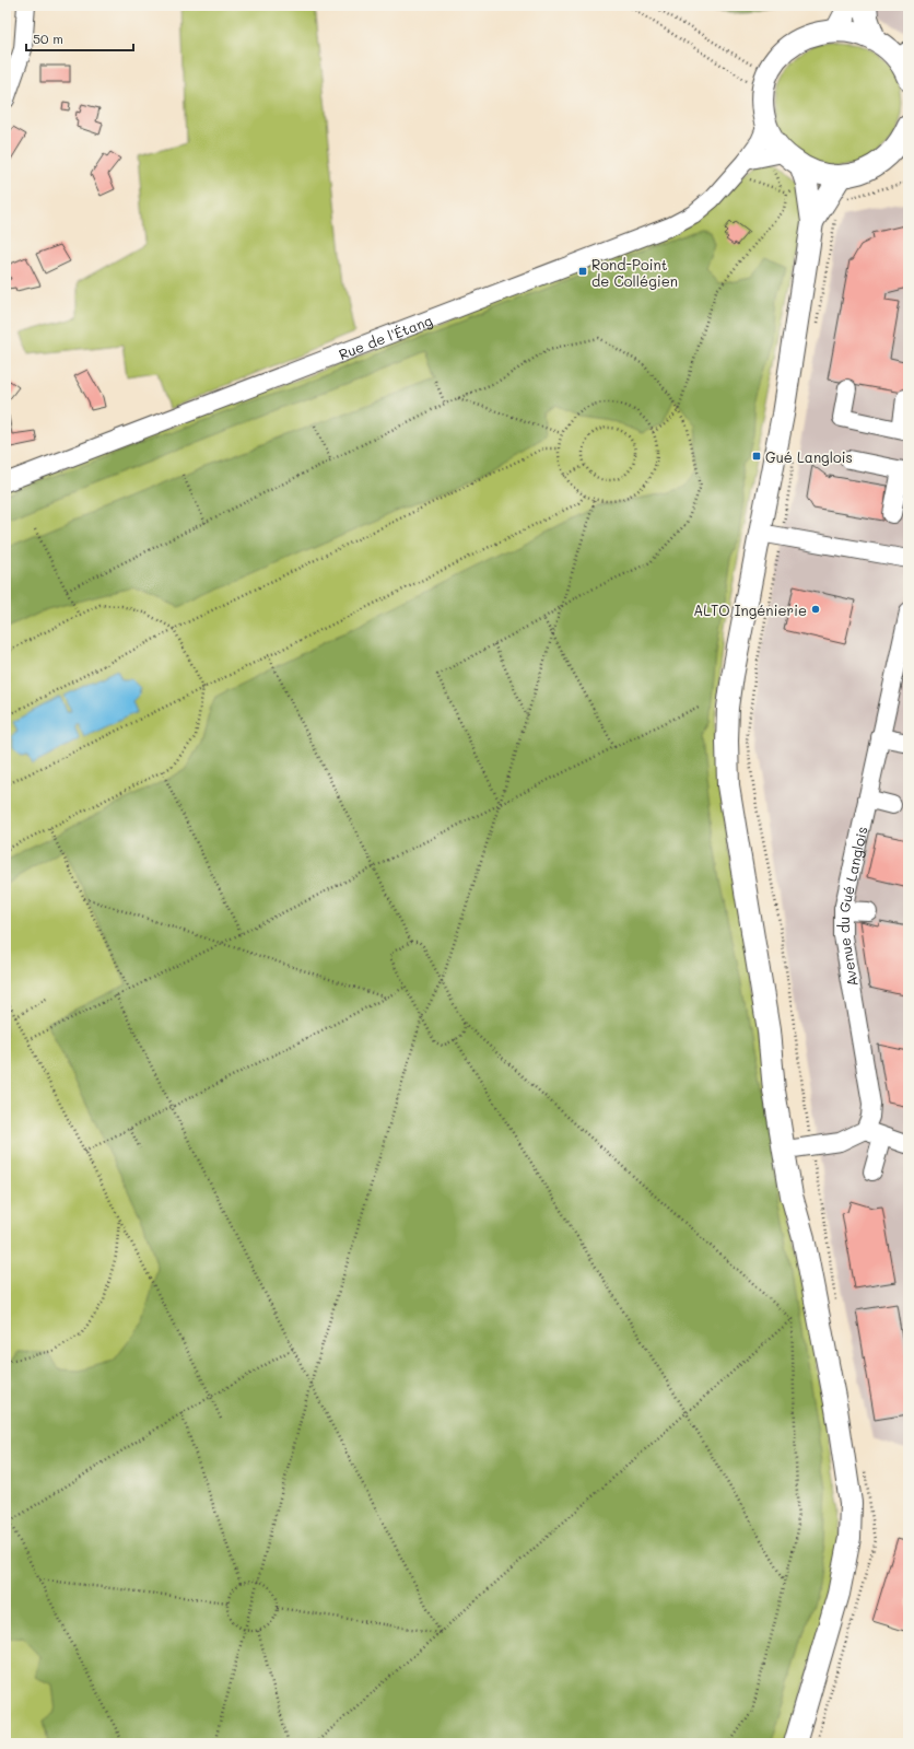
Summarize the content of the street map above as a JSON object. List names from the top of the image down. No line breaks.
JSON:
{"streets":{"street":["Rue de l'Étang","Avenue du Gué Langlois"]},"places":{"transit":["Rond-Point de Collégien","Gué Langlois"],"other":["ALTO Ingénierie"]},"scale_bar":"50 m"}
